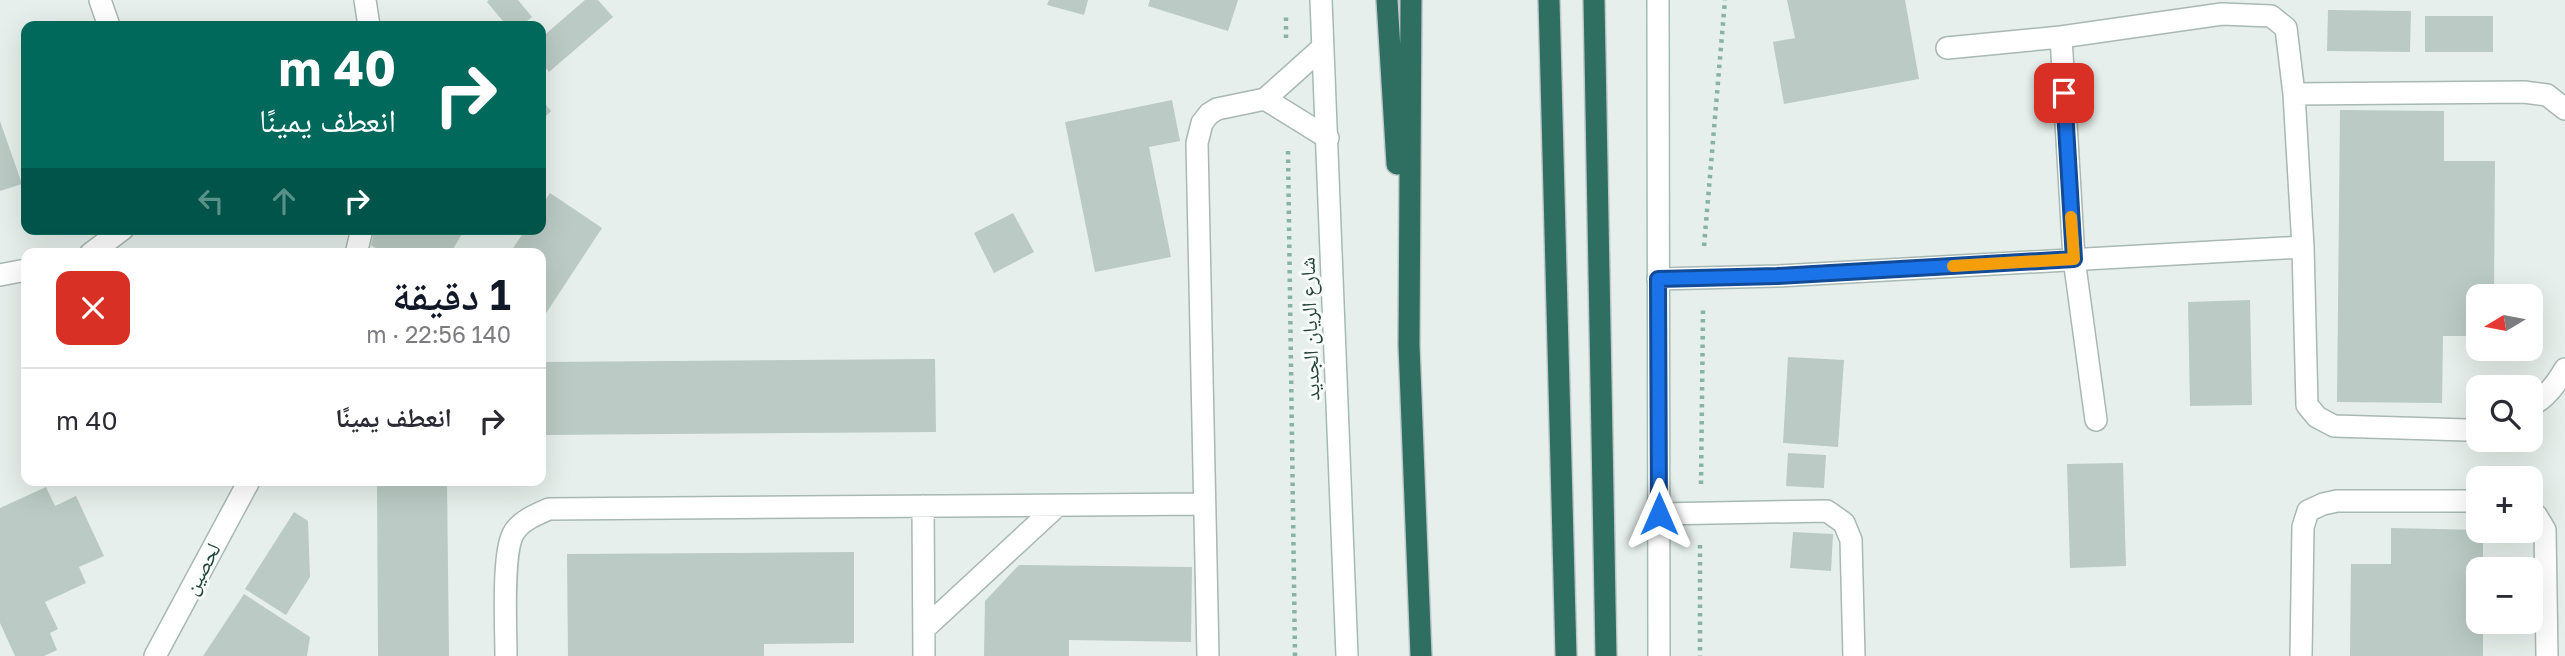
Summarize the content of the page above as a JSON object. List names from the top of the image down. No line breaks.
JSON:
{"streets":{"street":["شارع الريان الجديد","لحصين"]},"north":"left","page":{"turn":["40 m","انعطف يمينًا"],"heading":["1 دقيقة","140 m · 22:56"],"map_buttons":["+","−"],"list":[{"name":"انعطف يمينًا","value":"40 m"}]}}
